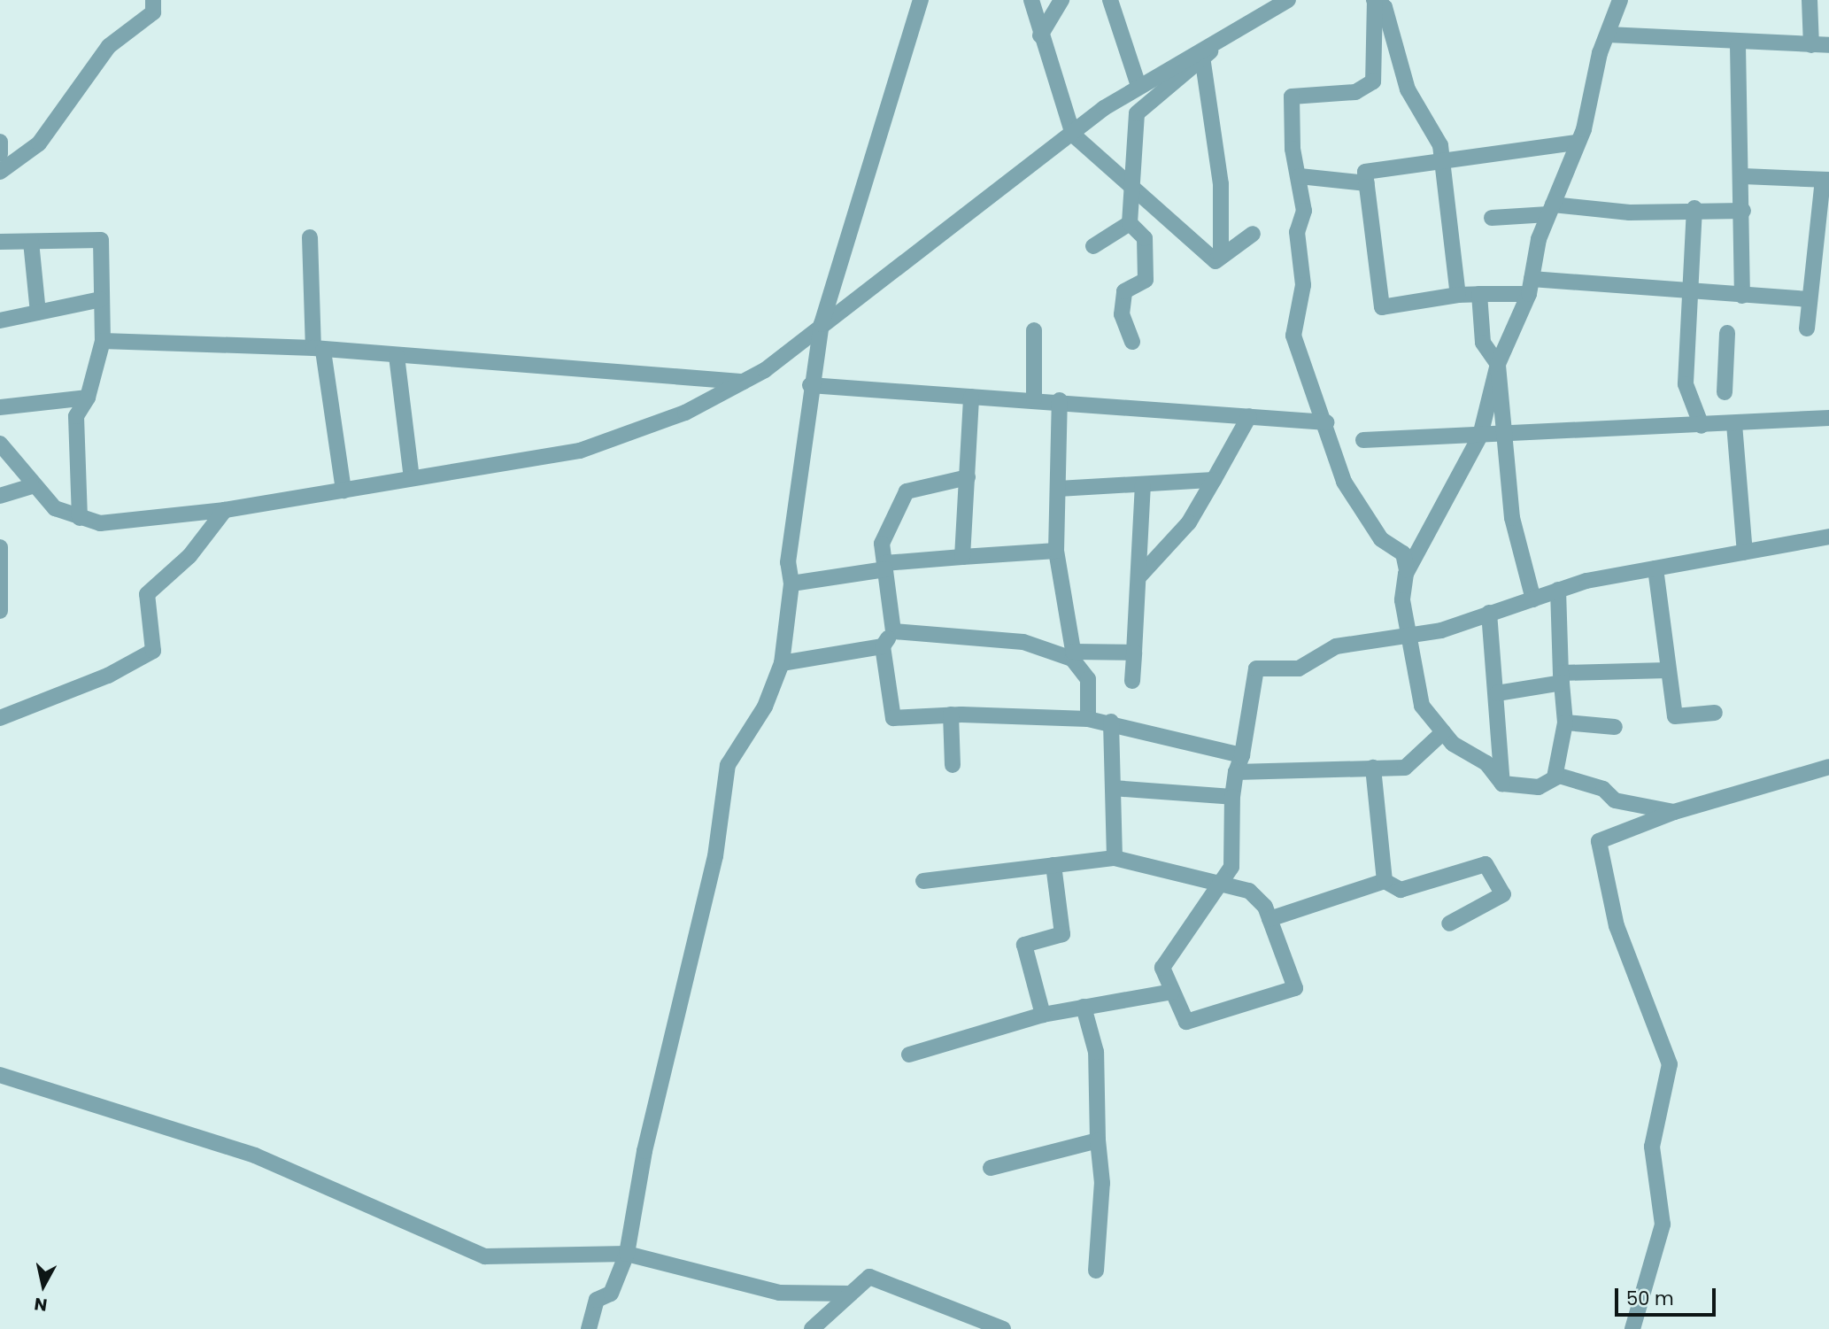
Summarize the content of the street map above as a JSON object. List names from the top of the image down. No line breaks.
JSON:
{"scale_bar":"50 m","north":"bottom"}
